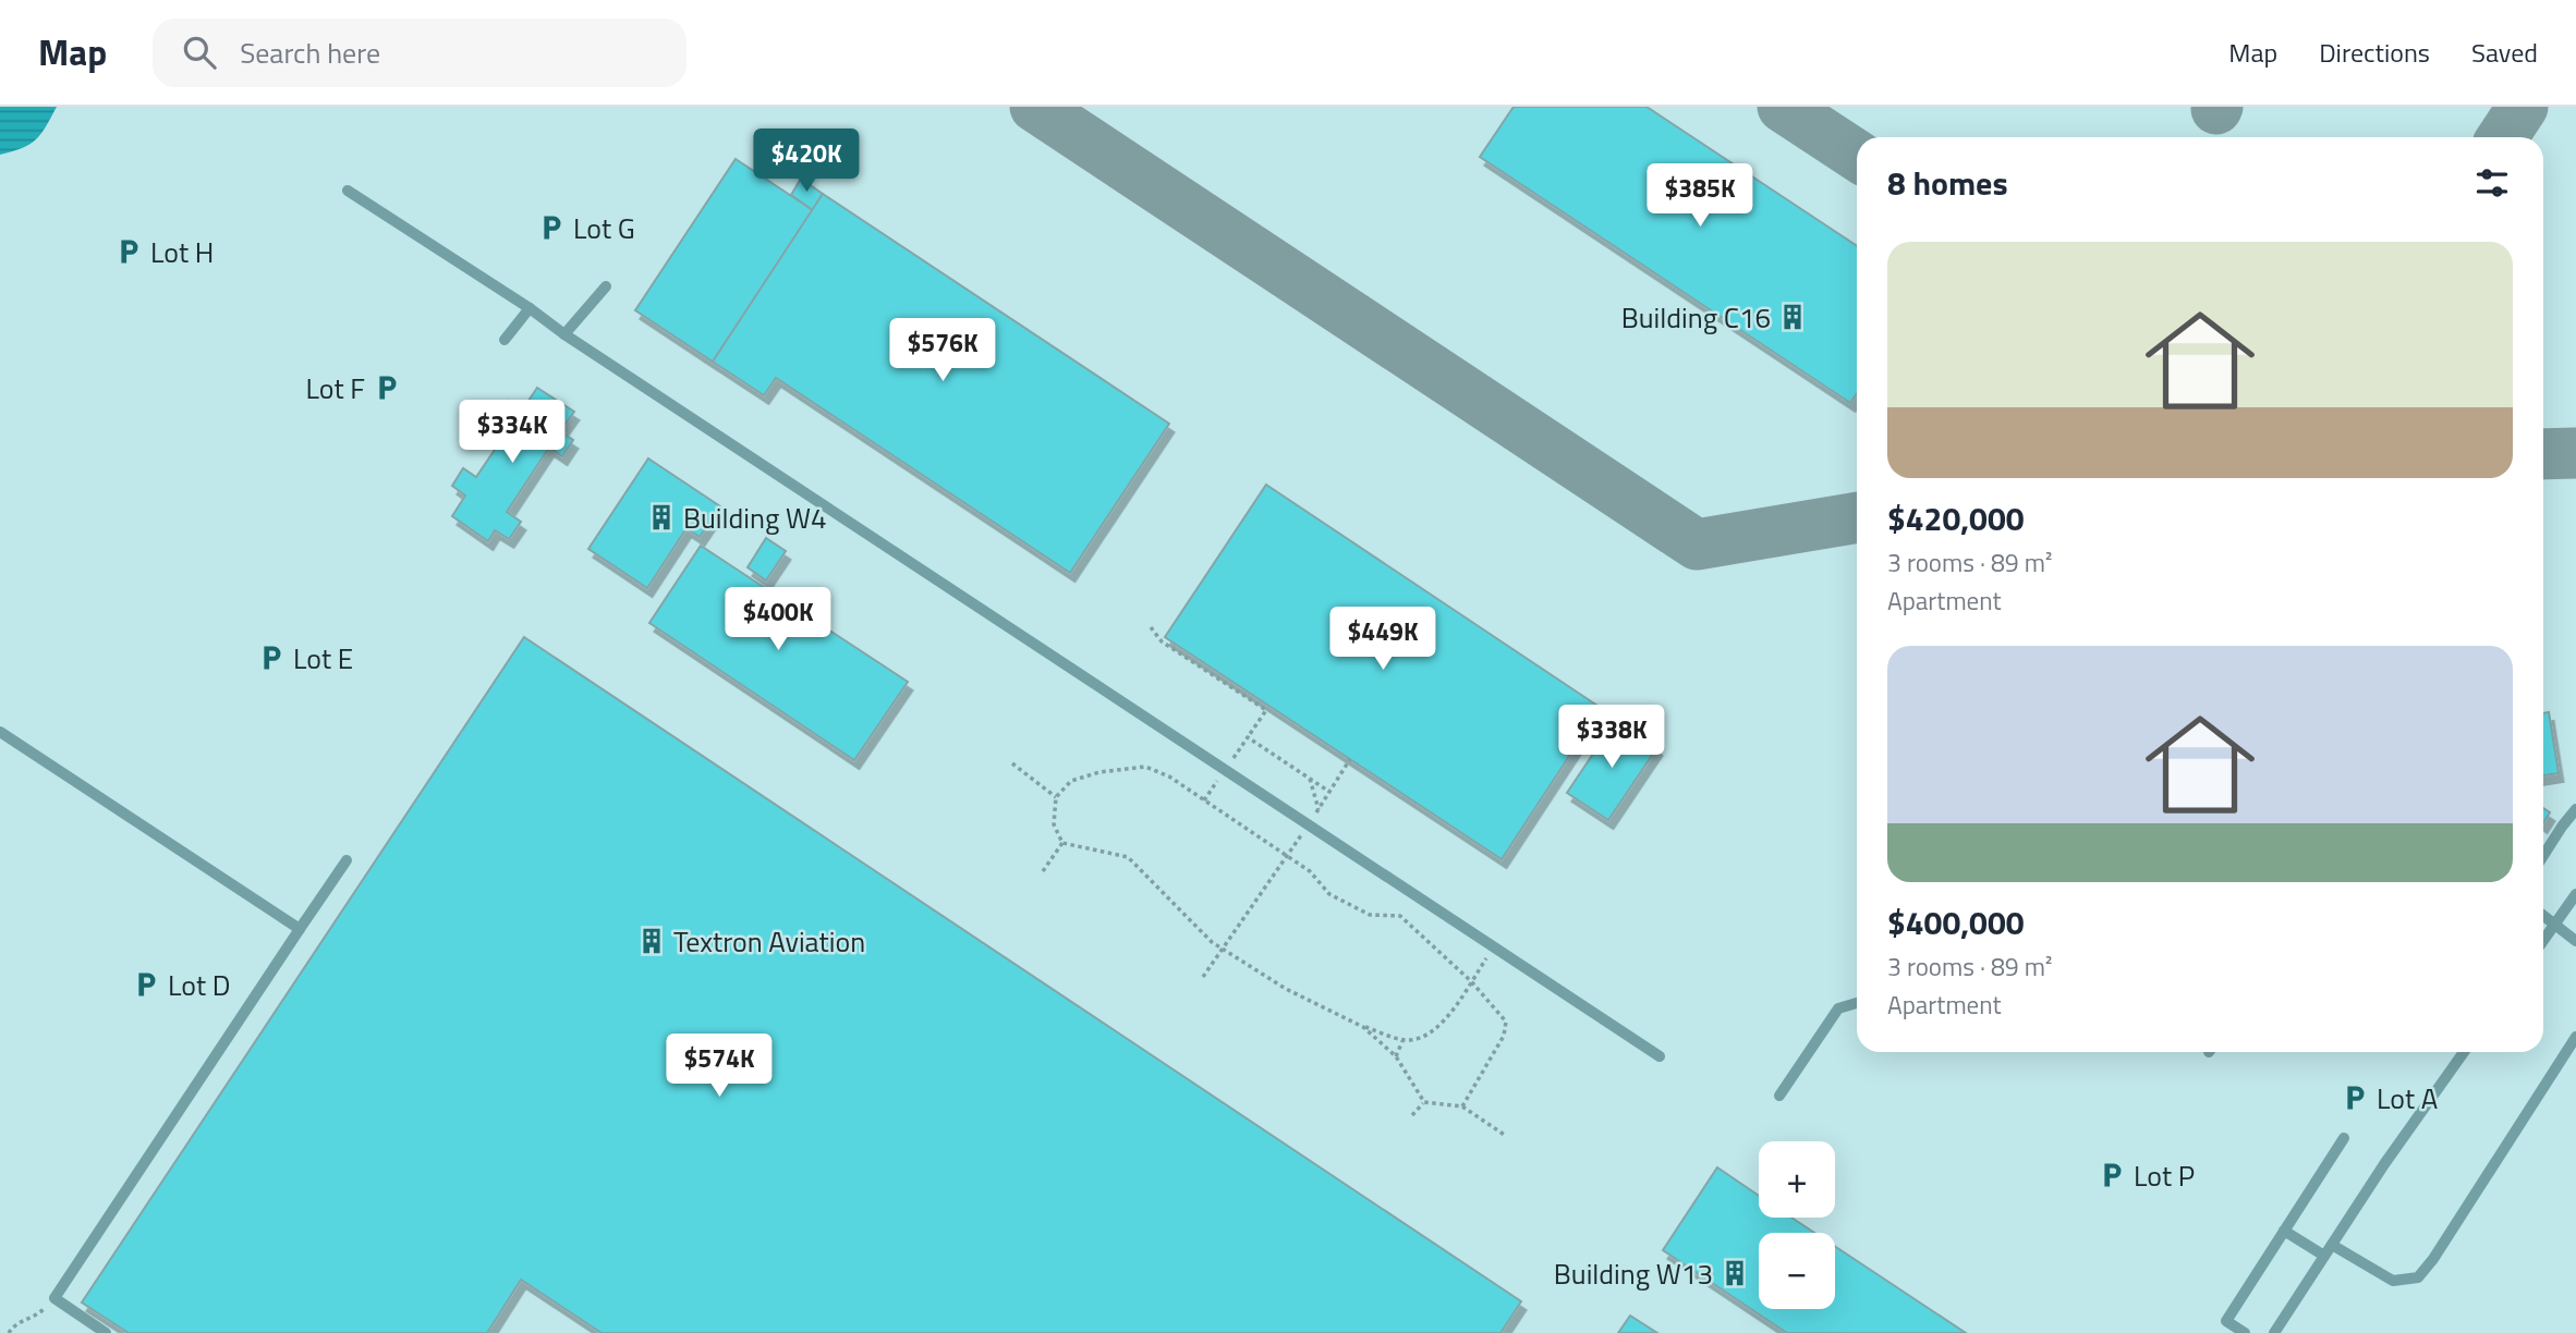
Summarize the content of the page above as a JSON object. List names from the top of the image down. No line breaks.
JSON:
{"places":{"parking":["Lot G","Lot H","Lot F","Lot E","Lot D","Lot A","Lot P"],"building":["Building C16","Building W4","Textron Aviation","Building W13"]},"page":{"header":"Map","search":"Search here","nav":["Map","Directions","Saved"],"price":["$420K","$385K","$576K","$334K","$400K","$449K","$338K","$574K"],"heading":"8 homes","list":[{"name":"$420,000","note":"3 rooms · 89 m² · Apartment"},{"name":"$400,000","note":"3 rooms · 89 m² · Apartment"}],"map_buttons":["+","−"]}}
